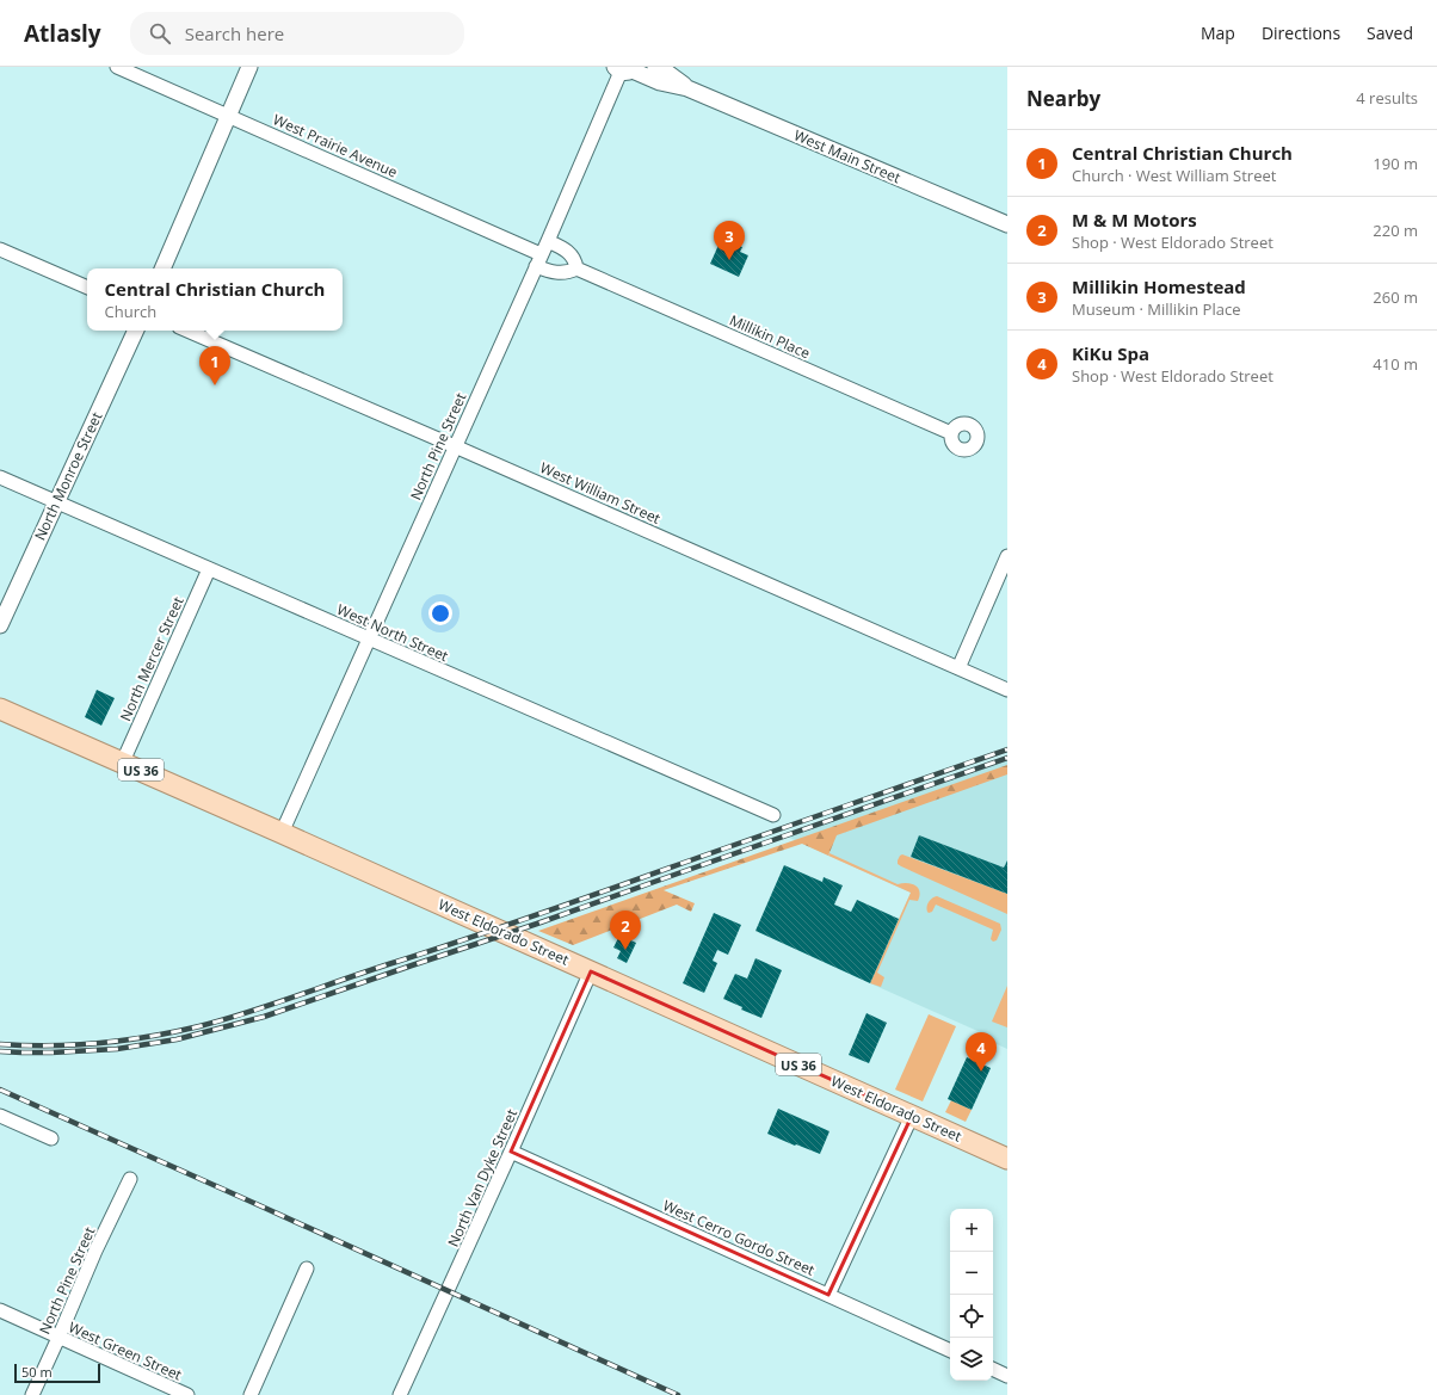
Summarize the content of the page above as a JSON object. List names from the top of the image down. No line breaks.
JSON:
{"streets":{"main road":["US 36","West Eldorado Street"],"street":["West Prairie Avenue","West Main Street","Millikin Place","North Pine Street","North Monroe Street","West William Street","West North Street","North Mercer Street","North Van Dyke Street","West Cerro Gordo Street","West Green Street"]},"crossings":[["West Prairie Avenue","North Pine Street"],["West Main Street","North Pine Street"],["North Pine Street","West William Street"],["North Pine Street","West North Street"],["North Pine Street","West Eldorado Street"],["North Pine Street","West Green Street"],["North Monroe Street","West North Street"],["West North Street","North Mercer Street"],["North Mercer Street","West Eldorado Street"],["West Eldorado Street","North Van Dyke Street"],["North Van Dyke Street","West Cerro Gordo Street"]],"scale_bar":"50 m","page":{"header":"Atlasly","search":"Search here","nav":["Map","Directions","Saved"],"heading":["Nearby","4 results"],"list":[{"mark":"1","name":"Central Christian Church","note":"Church · West William Street","value":"190 m"},{"mark":"2","name":"M & M Motors","note":"Shop · West Eldorado Street","value":"220 m"},{"mark":"3","name":"Millikin Homestead","note":"Museum · Millikin Place","value":"260 m"},{"mark":"4","name":"KiKu Spa","note":"Shop · West Eldorado Street","value":"410 m"}],"pins":["3","1","2","4"],"popup":["Central Christian Church","Church"],"map_buttons":["+","−"],"scale":"50 m"}}
